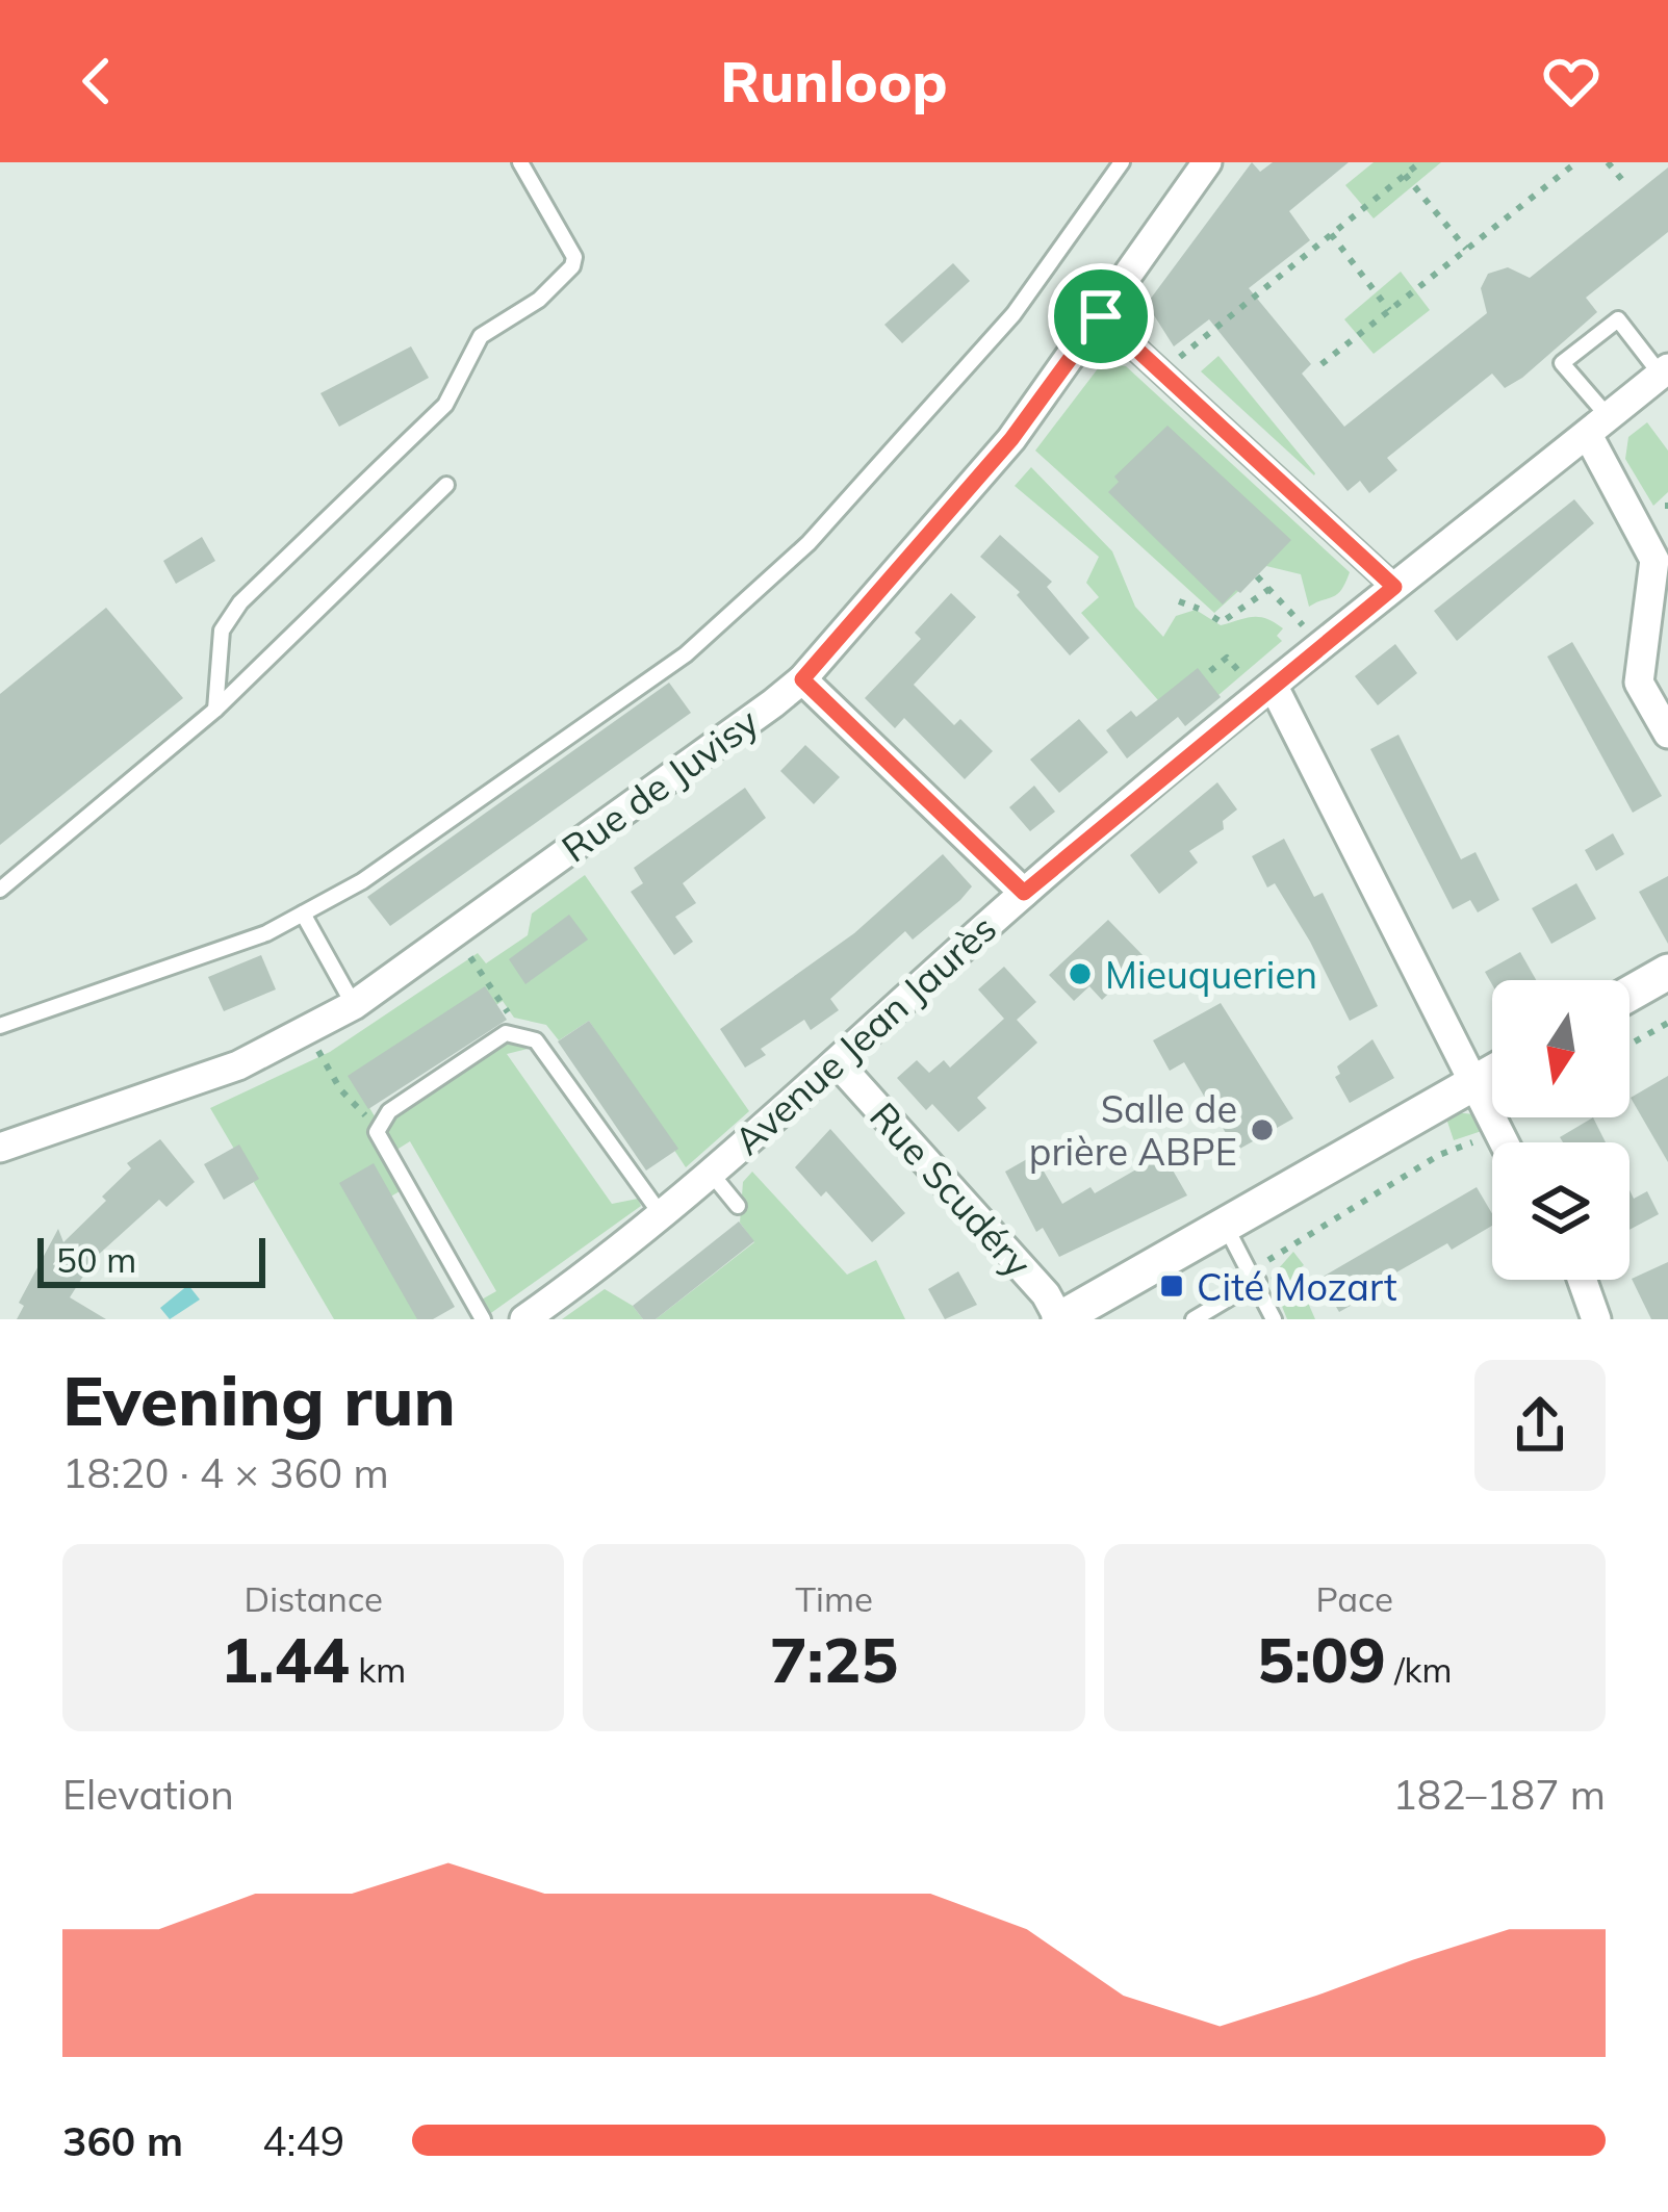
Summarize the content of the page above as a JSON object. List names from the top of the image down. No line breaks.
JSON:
{"streets":{"street":["Rue de Juvisy","Avenue Jean Jaurès","Rue Scudéry"]},"crossings":[["Avenue Jean Jaurès","Rue Scudéry"]],"places":{"other":["Mieuquerien","Salle de prière ABPE"],"transit":["Cité Mozart"]},"scale_bar":"50 m","north":"bottom","page":{"header":"Runloop","scale":"50 m","heading":["Evening run","18:20 · 4 × 360 m"],"stats":[["Distance","1.44 km"],["Time","7:25"],["Pace","5:09 /km"]],"chart":["Elevation","182–187 m"],"list":[{"name":"360 m","note":"4:49"}]}}
